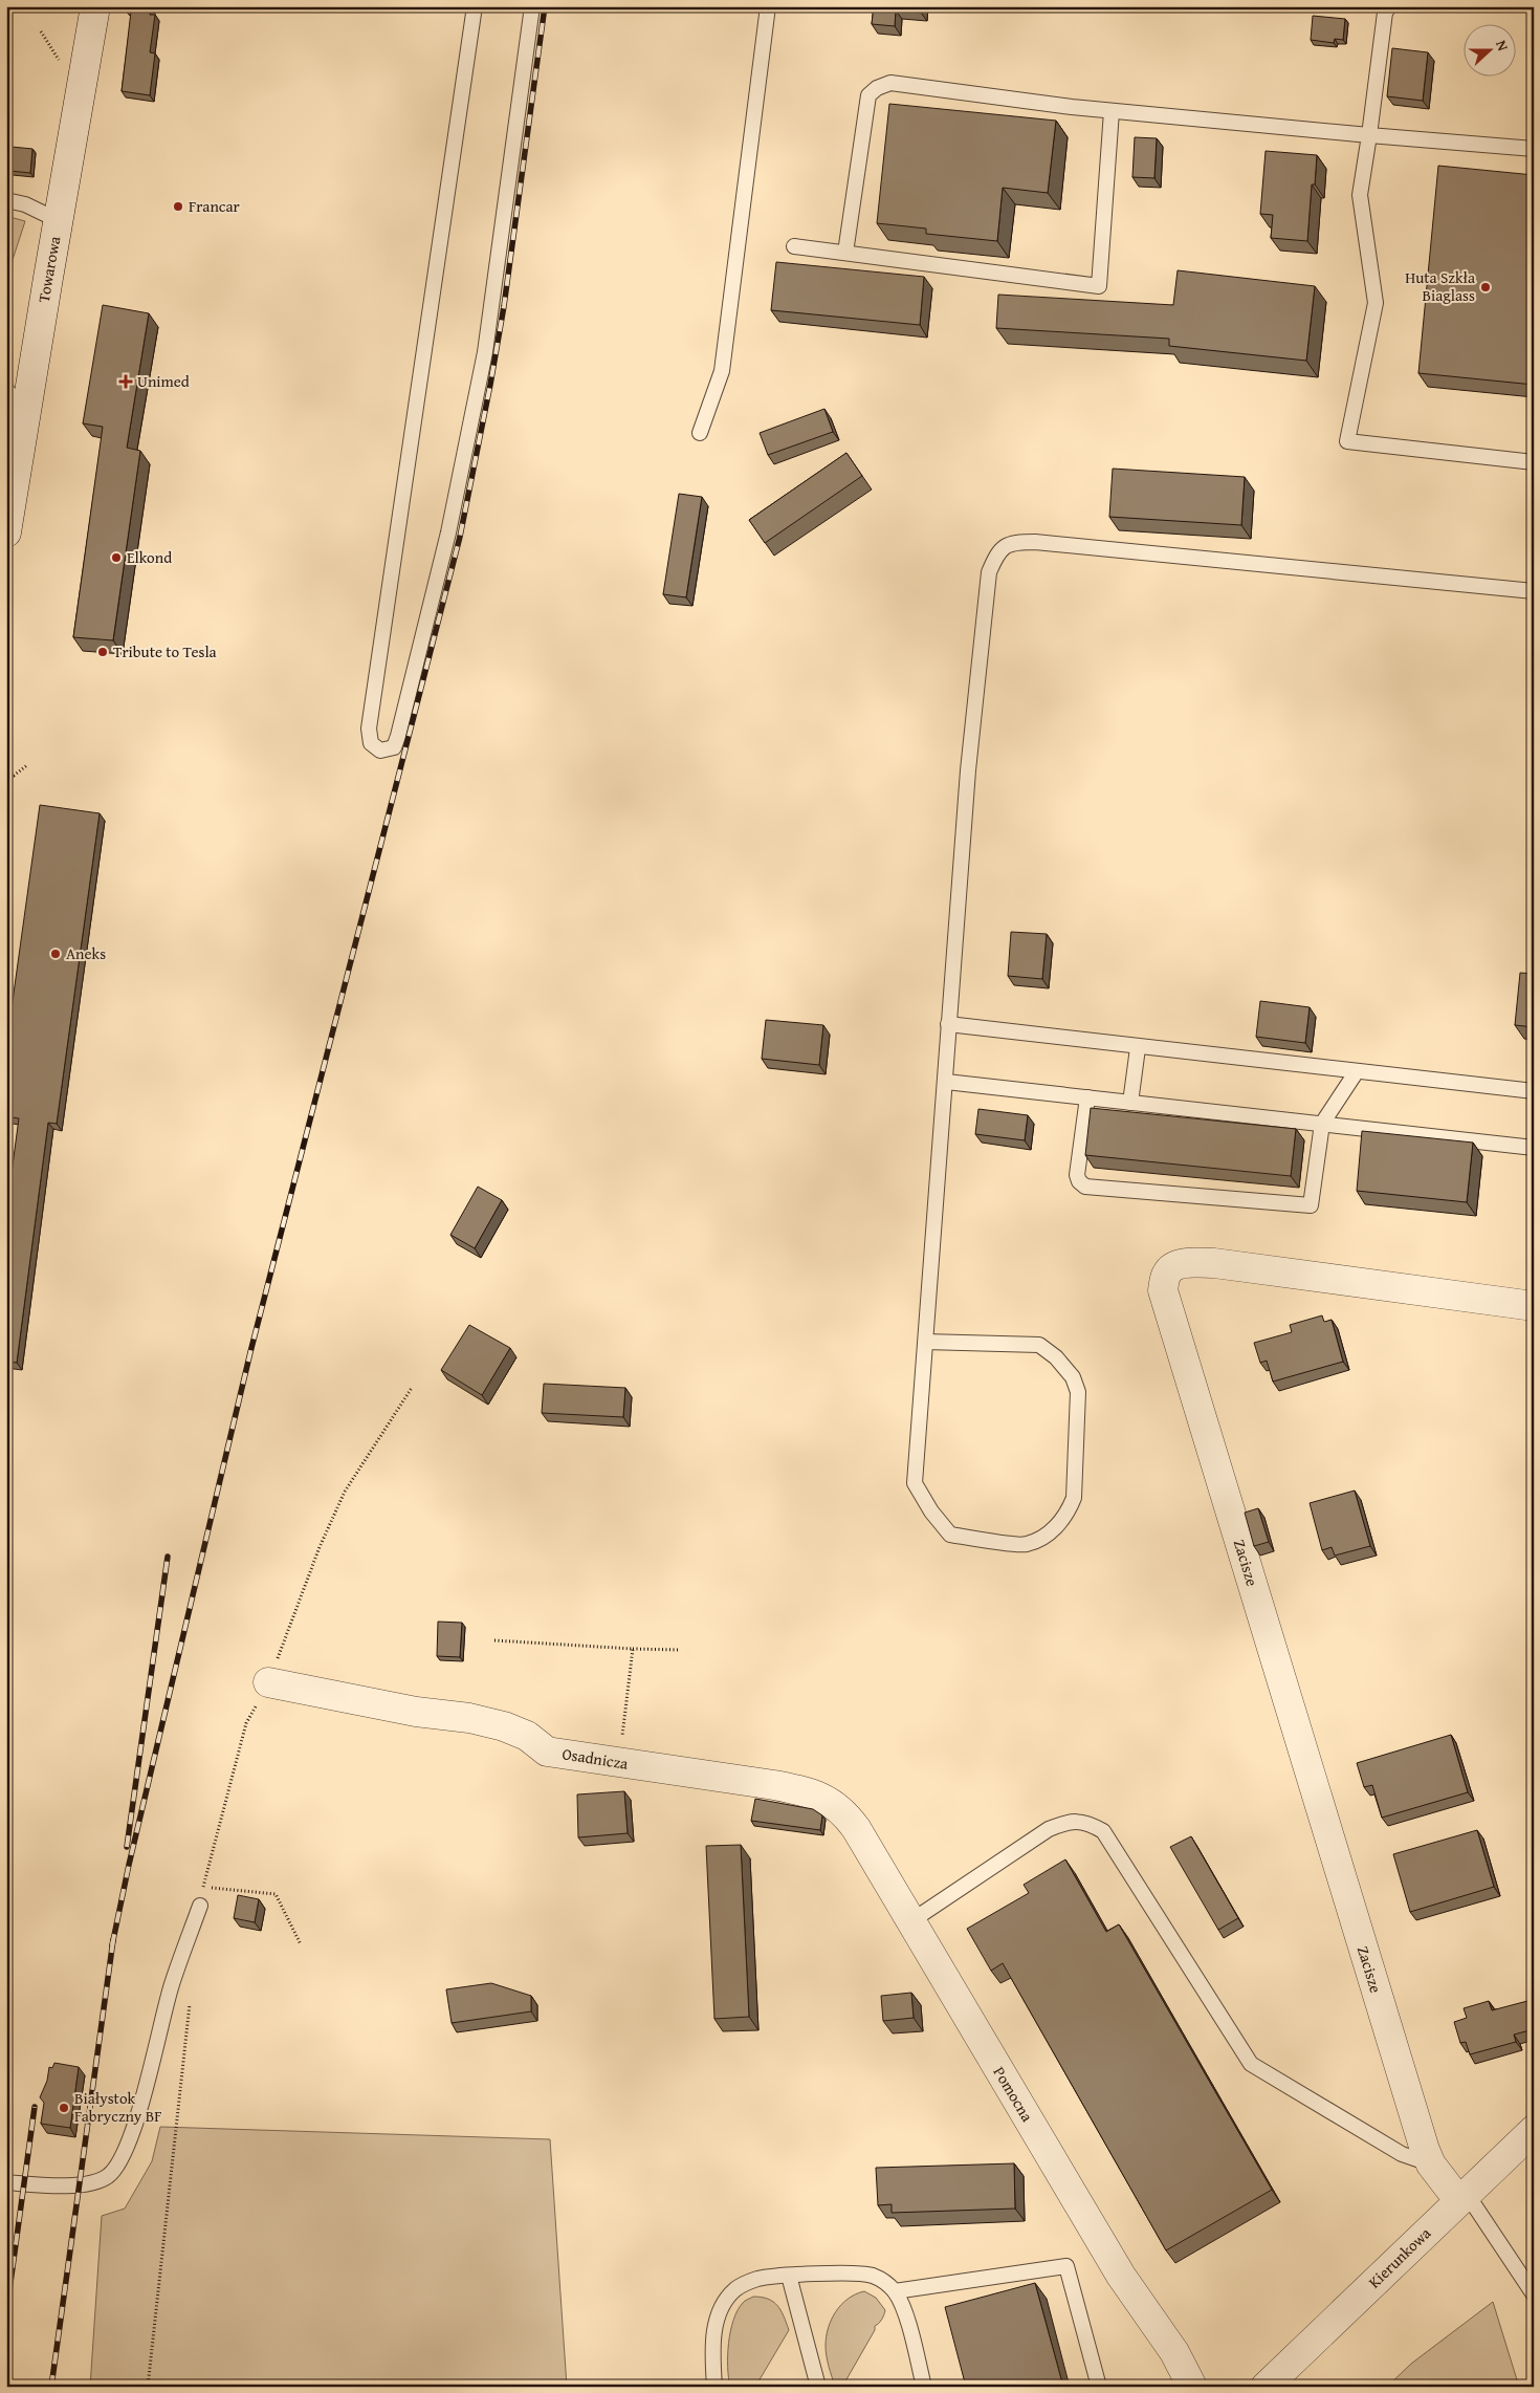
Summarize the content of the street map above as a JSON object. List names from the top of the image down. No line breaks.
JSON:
{"streets":{"street":["Towarowa","Zacisze","Osadnicza","Pomocna","Kierunkowa"]},"crossings":[["Zacisze","Kierunkowa"],["Osadnicza","Pomocna"]],"places":{"other":["Francar","Huta Szkła Biaglass","Elkond","Tribute to Tesla","Aneks","Białystok Fabryczny BF"],"health":["Unimed"]},"north":"right"}
